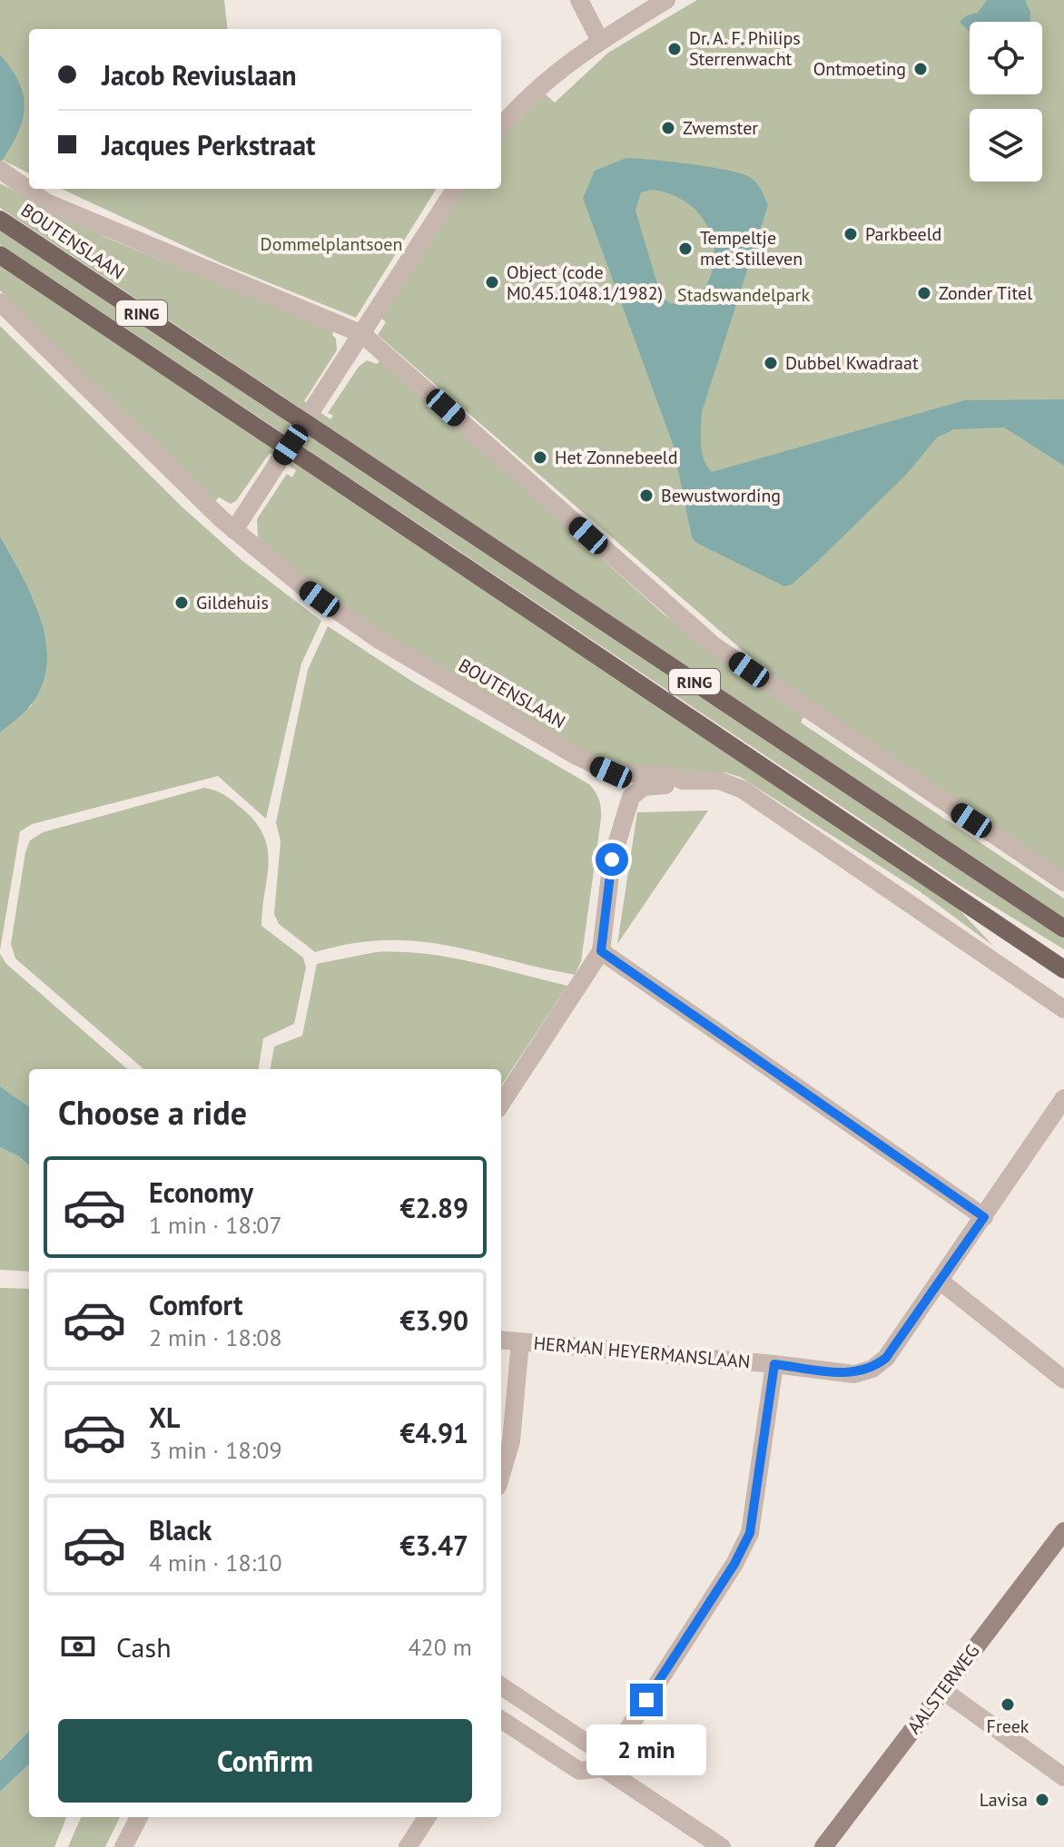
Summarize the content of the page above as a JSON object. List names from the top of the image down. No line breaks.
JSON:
{"streets":{"main road":["BOUTENSLAAN","RING","AALSTERWEG"],"street":["HERMAN HEYERMANSLAAN"]},"parks":["Dommelplantsoen","Stadswandelpark"],"places":["Dr. A. F. Philips Sterrenwacht","Ontmoeting","Zwemster","Parkbeeld","Tempeltje met Stilleven","Object (code M0.45.1048.1/1982)","Zonder Titel","Dubbel Kwadraat","Het Zonnebeeld","Bewustwording","Gildehuis","Freek","Lavisa"],"page":{"banner":["Jacob Reviuslaan","Jacques Perkstraat"],"heading":"Choose a ride","list":[{"name":"Economy","note":"1 min · 18:07","value":"€2.89"},{"name":"Comfort","note":"2 min · 18:08","value":"€3.90"},{"name":"XL","note":"3 min · 18:09","value":"€4.91"},{"name":"Black","note":"4 min · 18:10","value":"€3.47"}],"pay":["Cash","420 m"],"buttons":"Confirm","bubble":"2 min"}}
